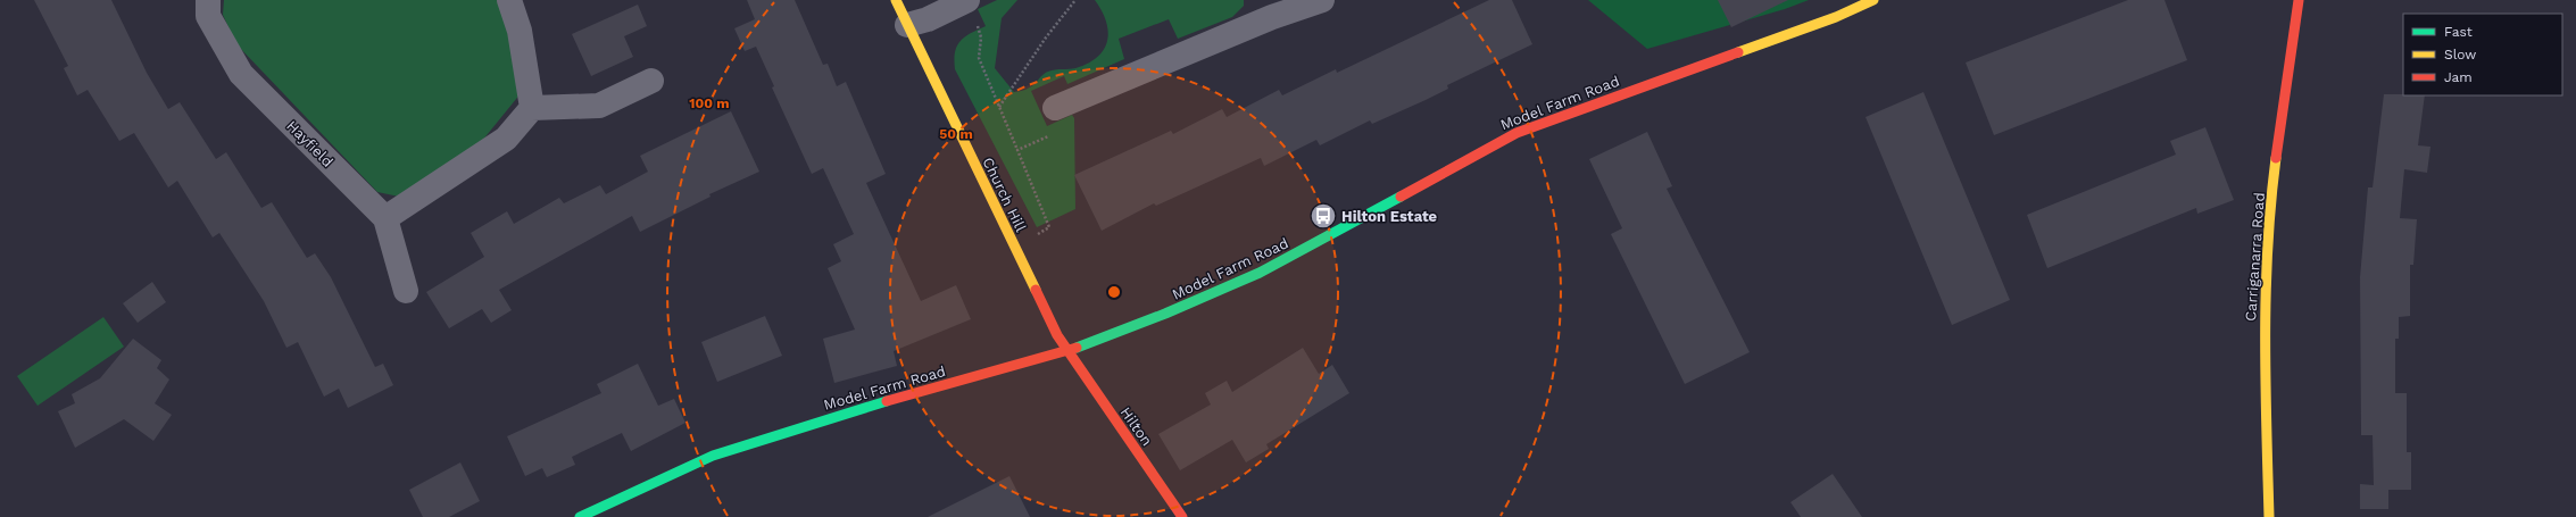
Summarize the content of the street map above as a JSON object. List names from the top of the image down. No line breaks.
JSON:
{"streets":{"main road":["Model Farm Road","Church Hill","Carriganarra Road","Hilton"],"street":["Hayfield"]},"crossings":[["Model Farm Road","Church Hill"],["Model Farm Road","Hilton"],["Church Hill","Hilton"]],"places":{"bus stop":["Hilton Estate"]},"legend":["Fast","Slow","Jam"],"rings":["100 m","50 m"]}
